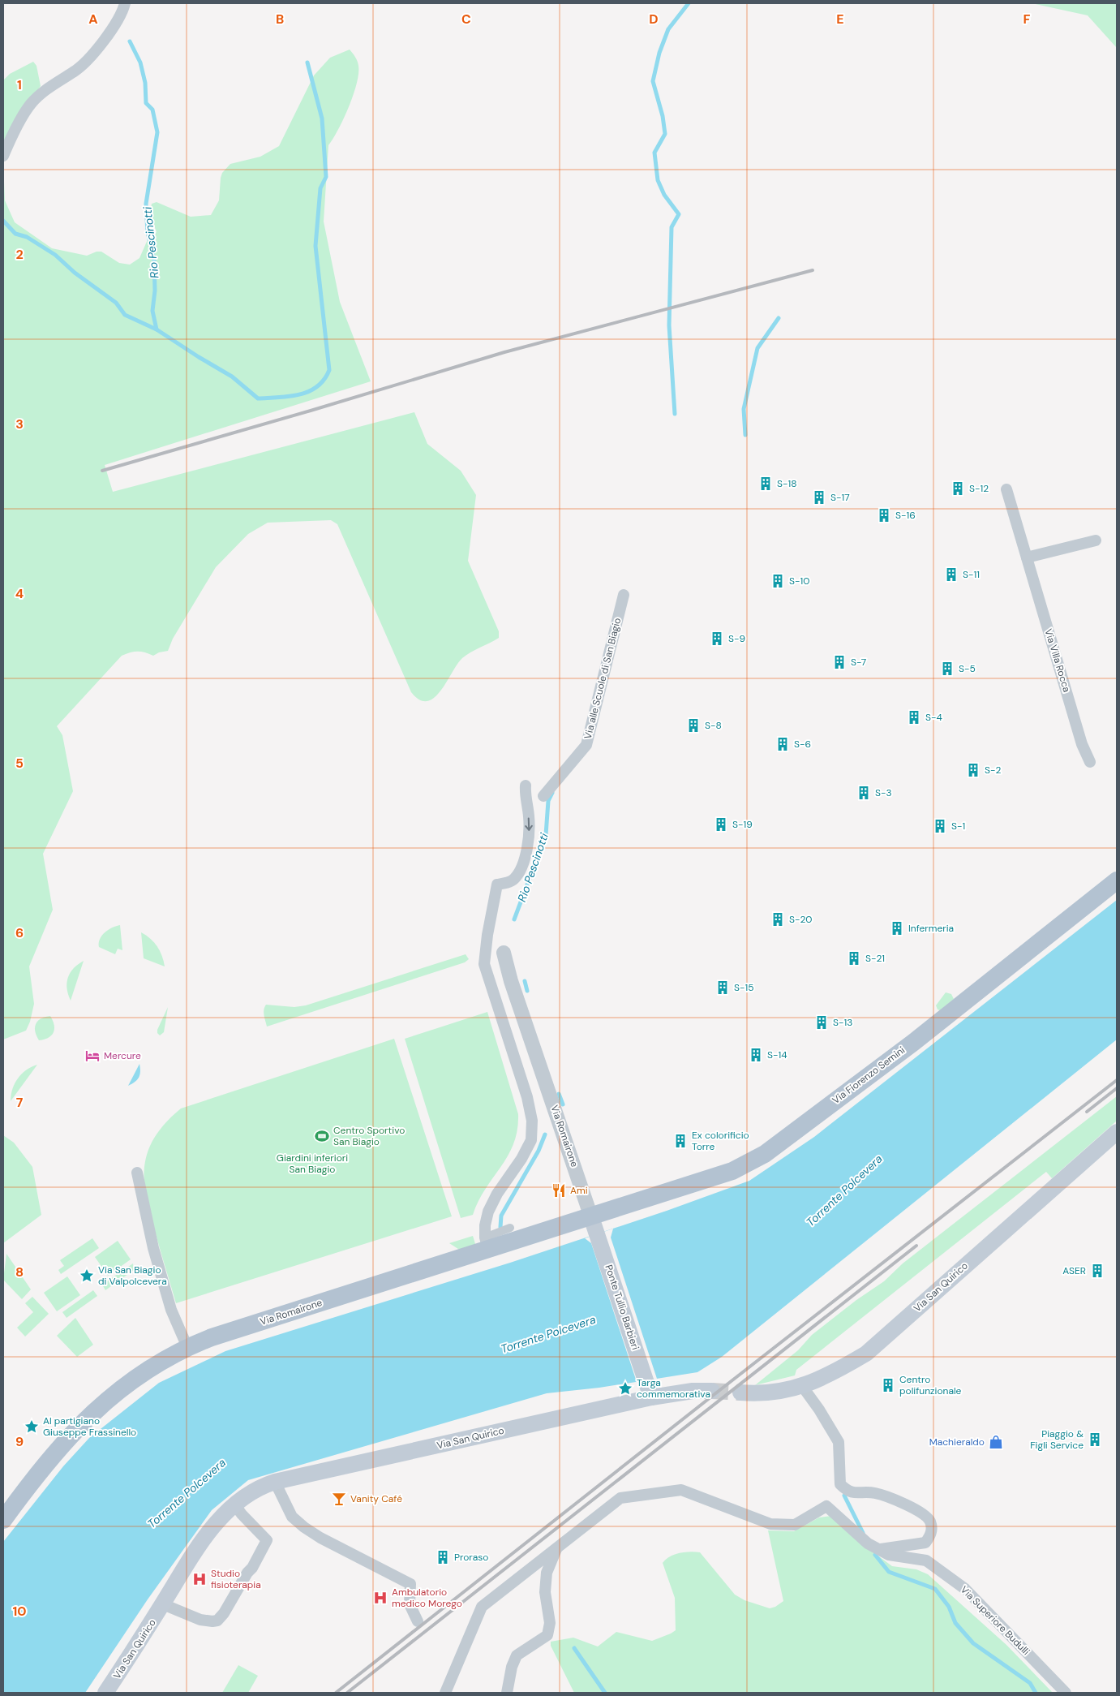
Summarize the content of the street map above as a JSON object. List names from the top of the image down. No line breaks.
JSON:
{"streets":{"main road":["Via Fiorenzo Semini","Via Romairone","Via San Quirico","Ponte Tullio Barbieri"],"street":["Via Villa Rocca","Via alle Scuole di San Biagio","Via Superiore Budulli"]},"crossings":[["Via Fiorenzo Semini","Via Romairone"],["Via Fiorenzo Semini","Ponte Tullio Barbieri"],["Via Romairone","Ponte Tullio Barbieri"],["Via San Quirico","Ponte Tullio Barbieri"]],"water":["Rio Pescinotti","Torrente Polcevera"],"parks":["Giardini inferiori San Biagio"],"places":{"building":["S-18","S-12","S-17","S-16","S-11","S-10","S-9","S-7","S-5","S-4","S-8","S-6","S-2","S-3","S-19","S-1","S-20","Infermeria","S-21","S-15","S-13","S-14","Ex colorificio Torre","ASER","Centro polifunzionale","Piaggio & Figli Service","Proraso"],"hotel":["Mercure"],"sports":["Centro Sportivo San Biagio"],"restaurant":["Ami"],"place":["Via San Biagio di Valpolcevera","Targa commemorativa","Al partigiano Giuseppe Frassinello"],"shop":["Machieraldo"],"bar":["Vanity Café"],"hospital":["Studio fisioterapia","Ambulatorio medico Morego"]},"grid":{"columns":["A","B","C","D","E","F"],"rows":["1","2","3","4","5","6","7","8","9","10"]}}
